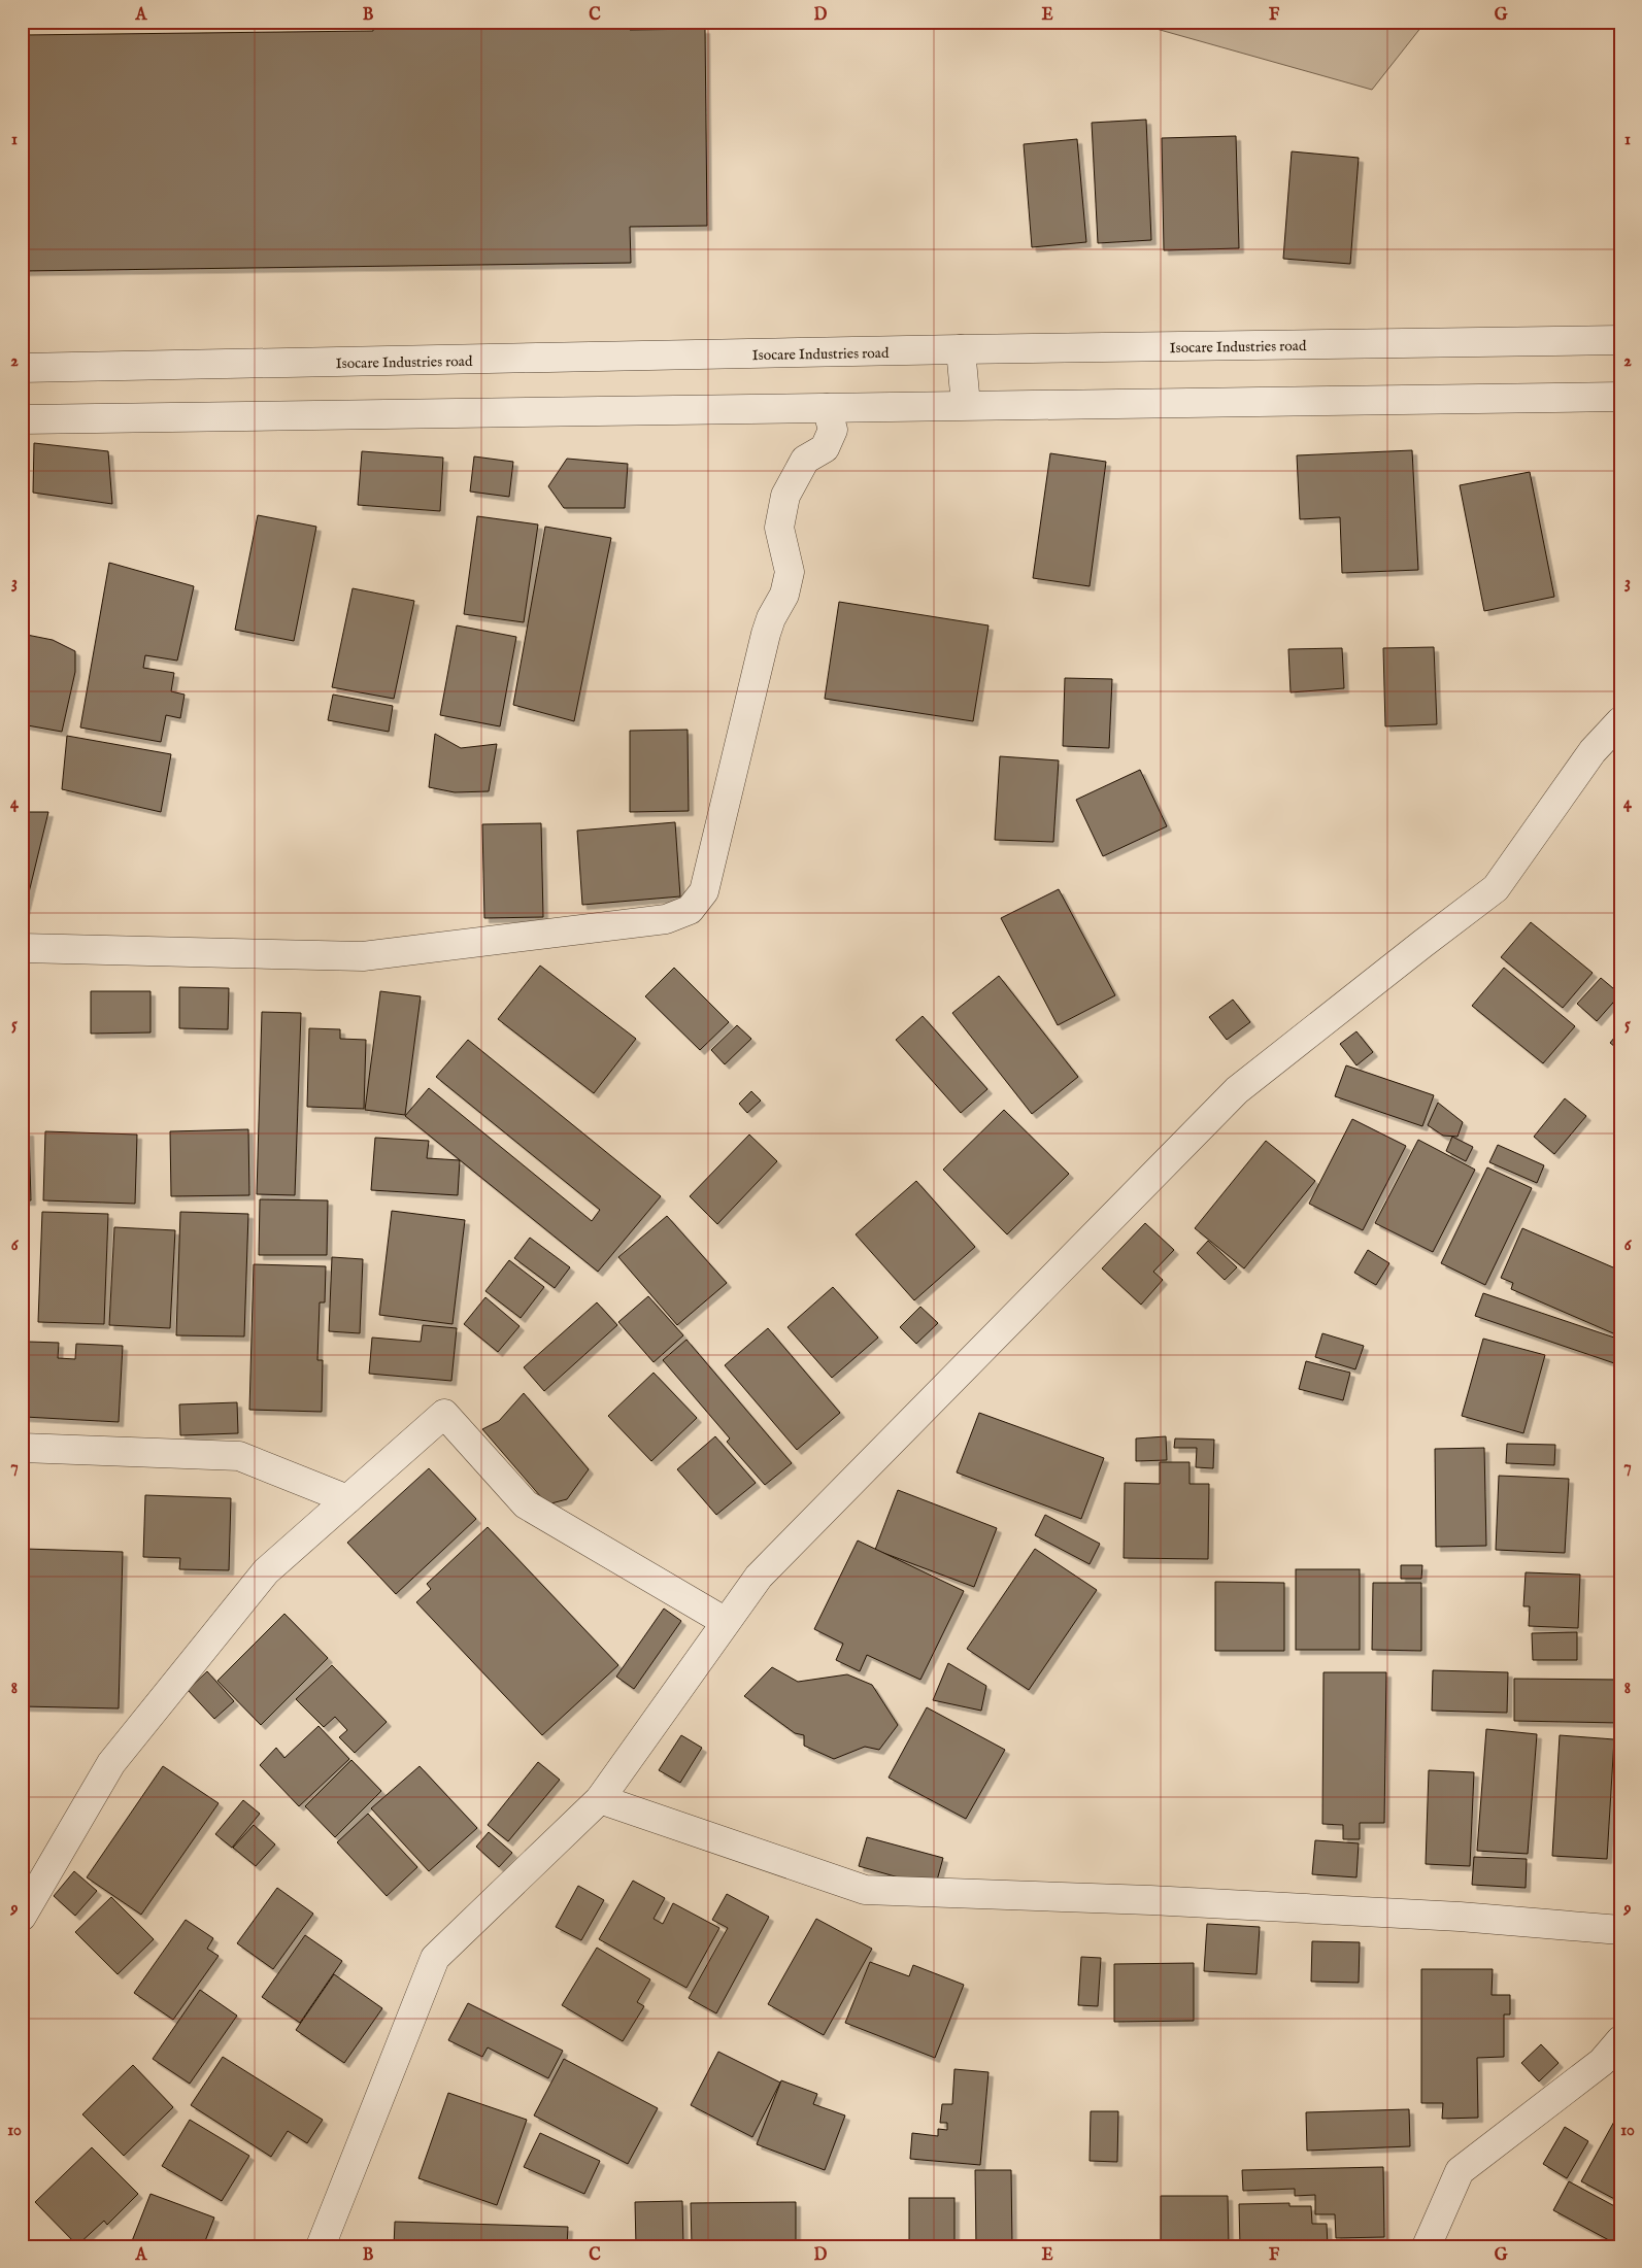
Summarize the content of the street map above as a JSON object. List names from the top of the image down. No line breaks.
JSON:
{"streets":{"street":["Isocare Industries road"]},"grid":{"columns":["A","B","C","D","E","F","G"],"rows":["1","2","3","4","5","6","7","8","9","10"]}}
